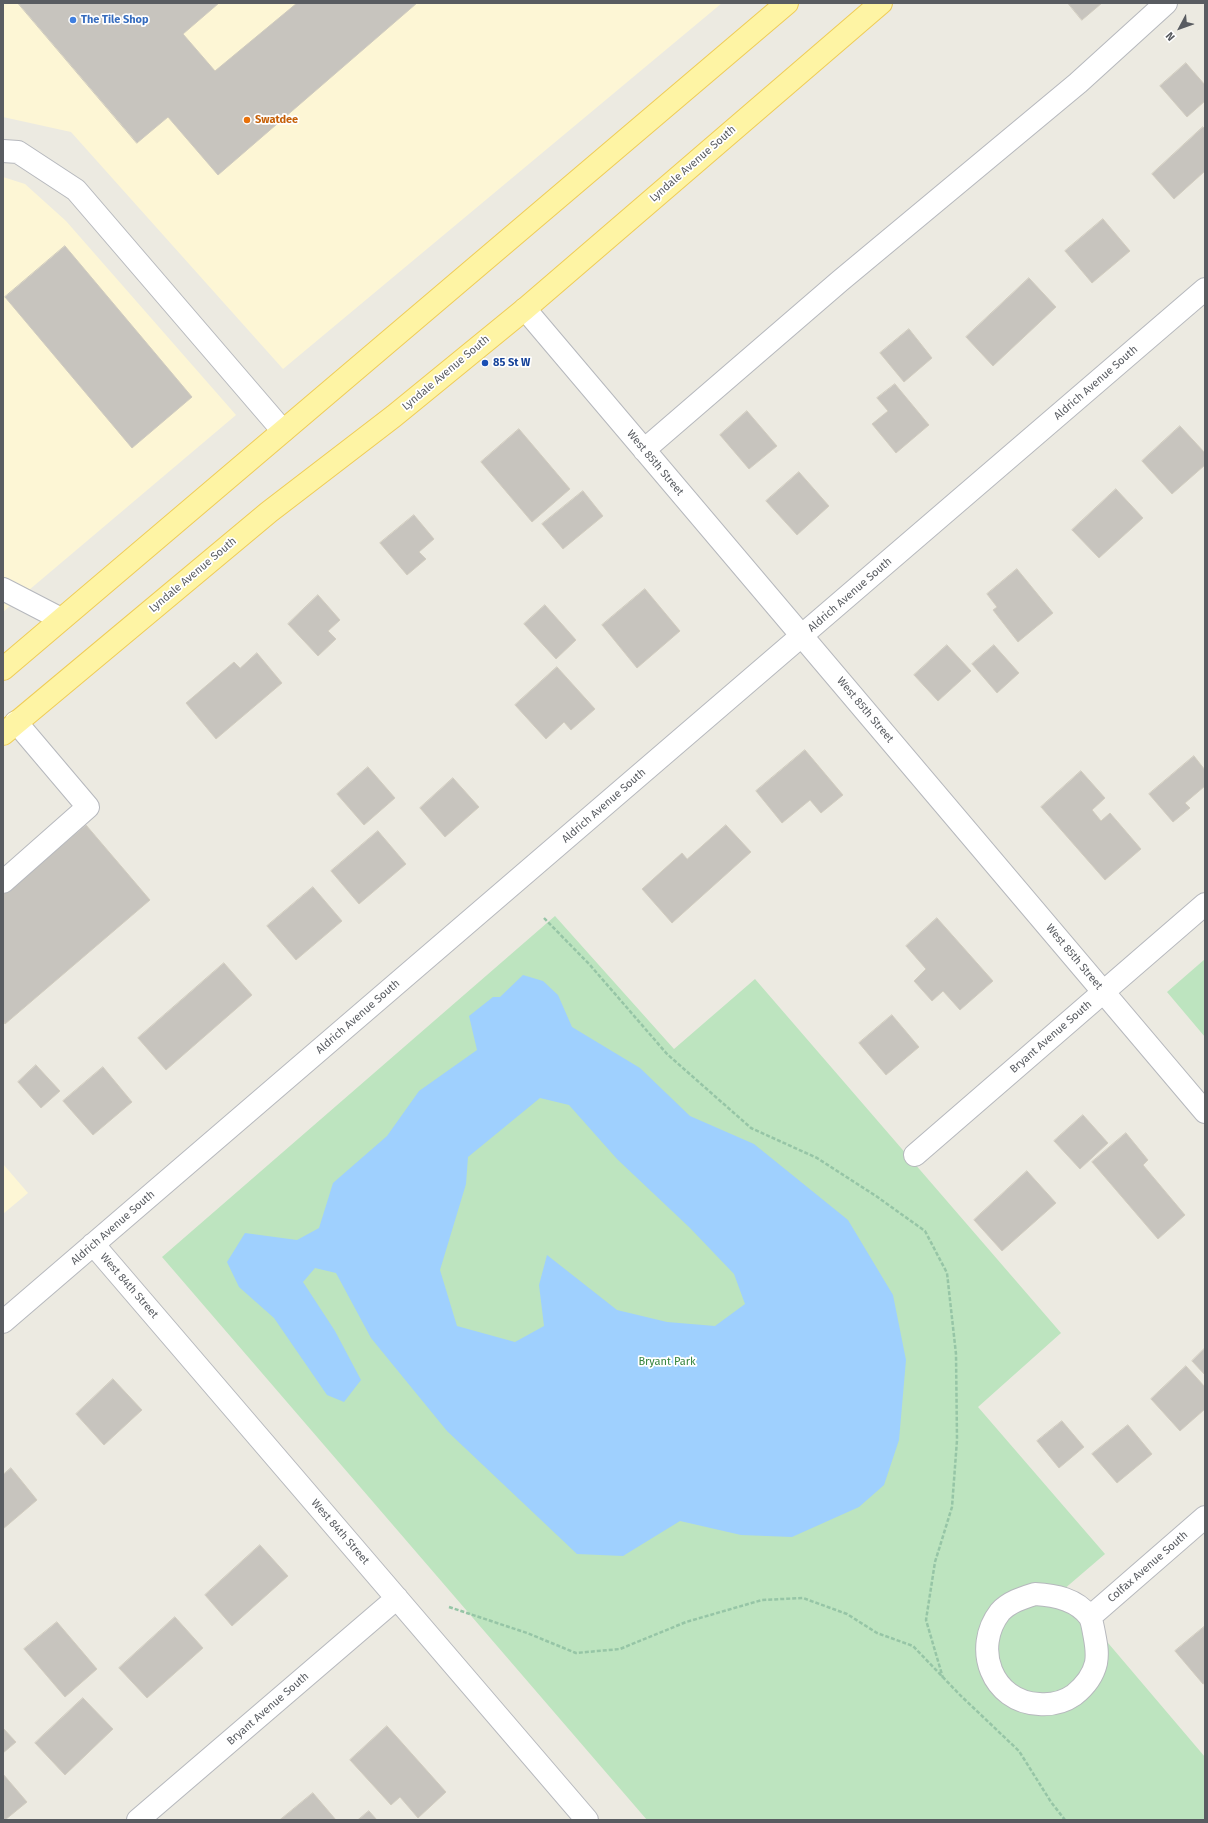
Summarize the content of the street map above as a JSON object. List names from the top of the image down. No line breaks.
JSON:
{"streets":{"main road":["Lyndale Avenue South"],"street":["Aldrich Avenue South","West 85th Street","Bryant Avenue South","West 84th Street","Colfax Avenue South"]},"crossings":[["Lyndale Avenue South","West 85th Street"],["Aldrich Avenue South","West 85th Street"],["Aldrich Avenue South","West 84th Street"],["West 85th Street","Bryant Avenue South"],["Bryant Avenue South","West 84th Street"]],"parks":["Bryant Park"],"places":["The Tile Shop","Swatdee","85 St W"],"north":"bottom left"}
